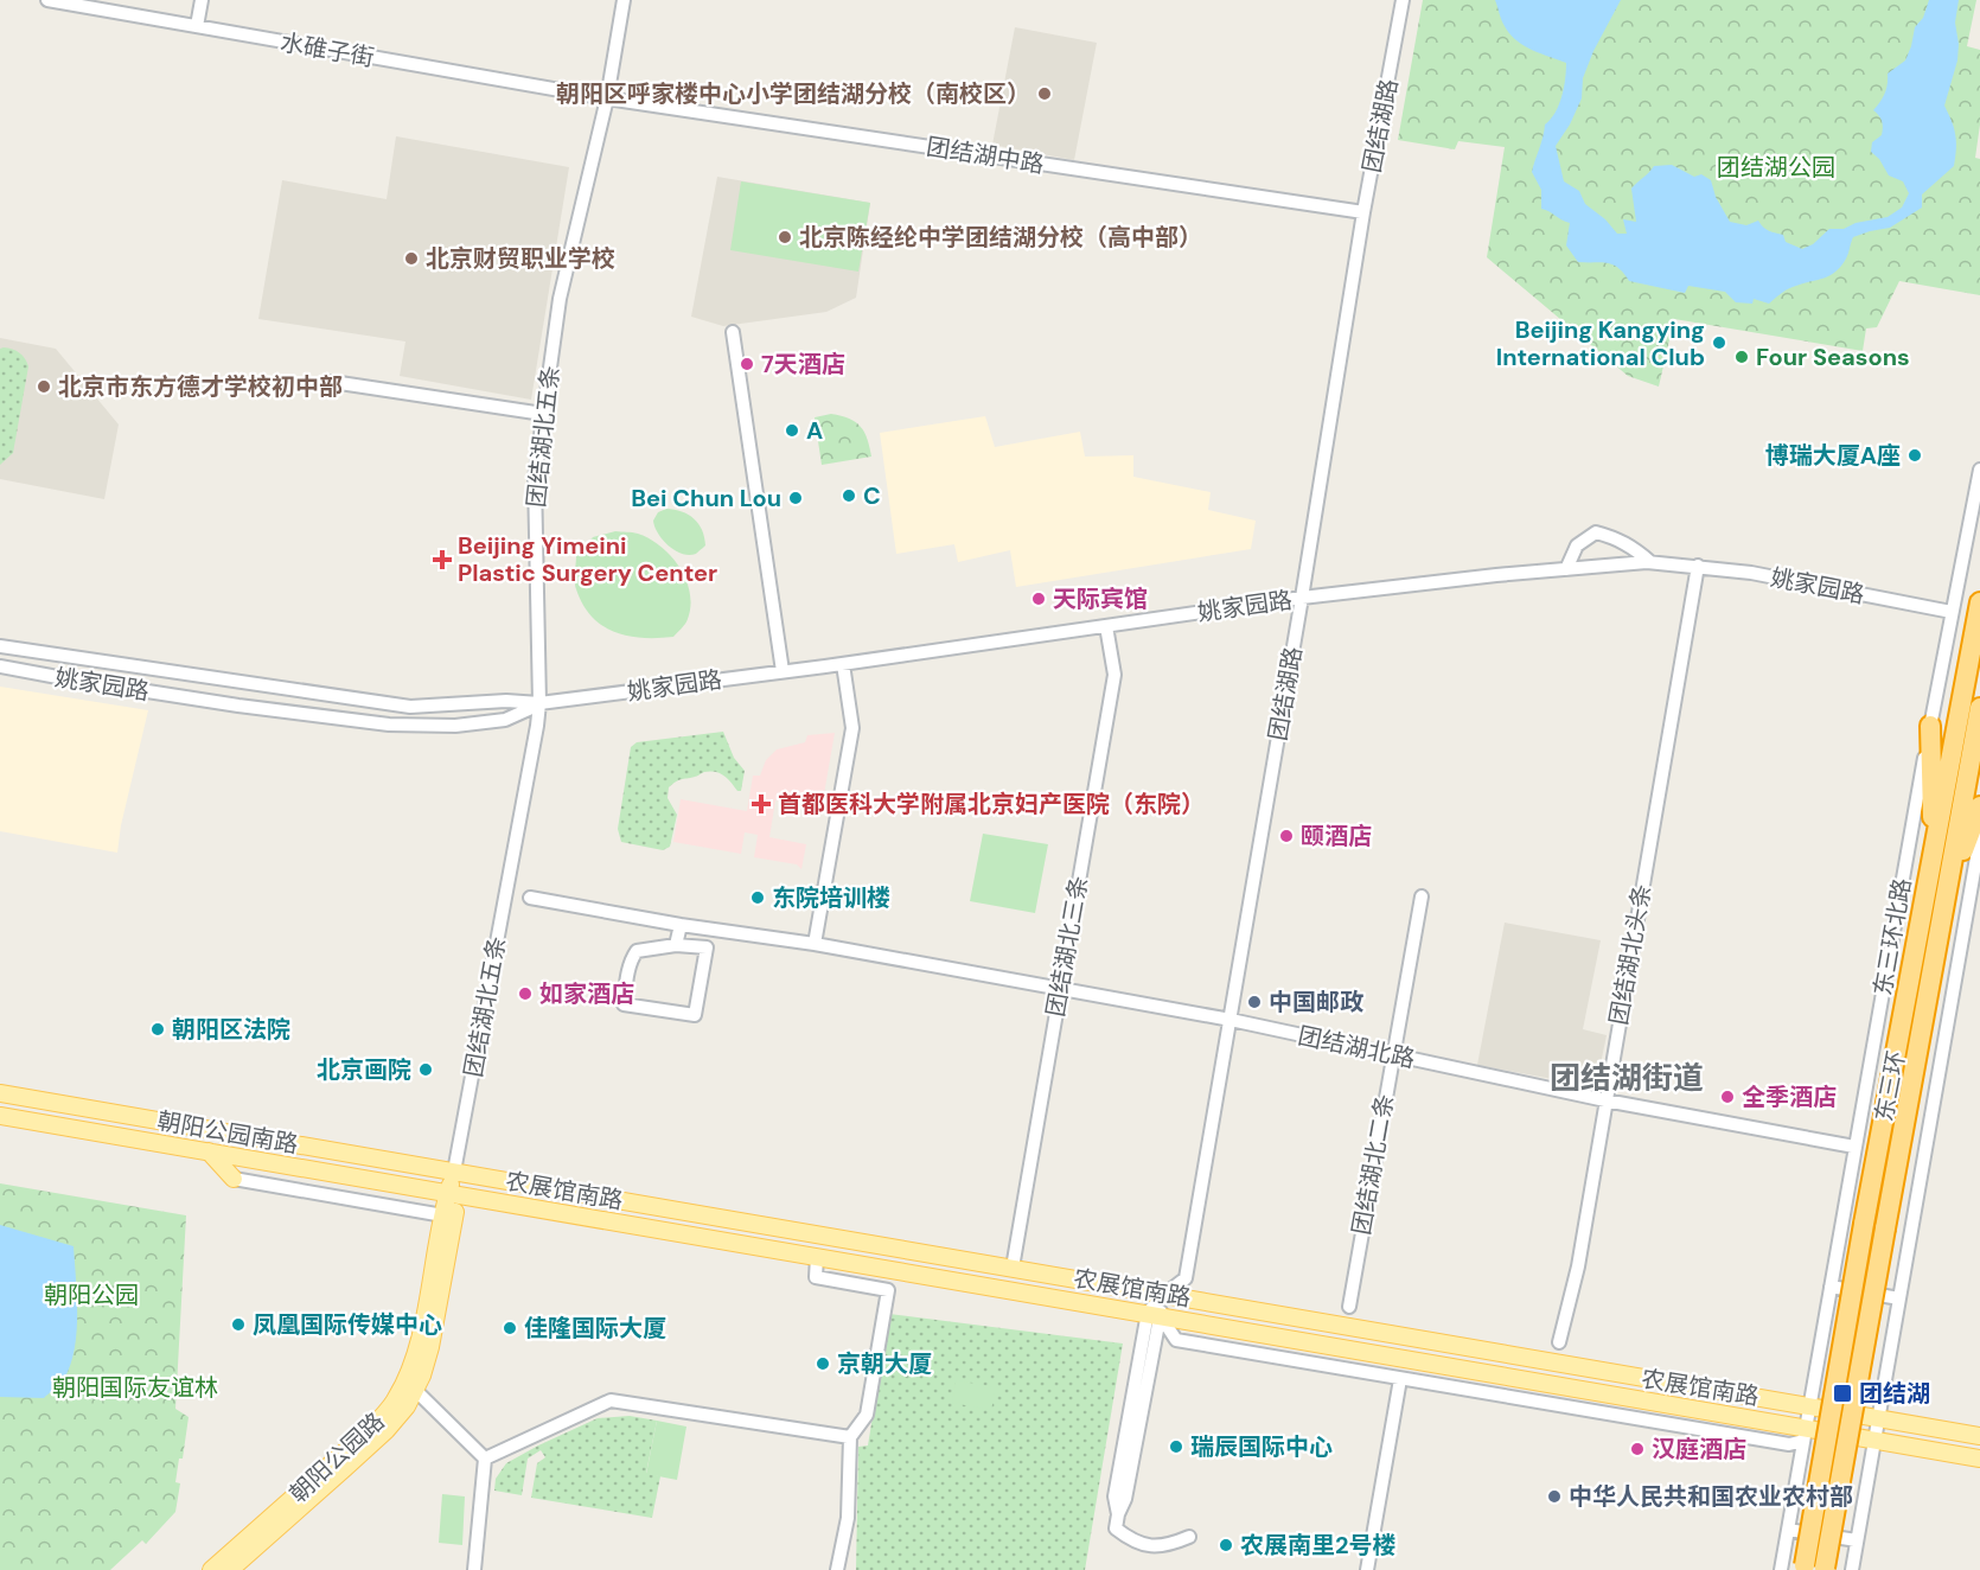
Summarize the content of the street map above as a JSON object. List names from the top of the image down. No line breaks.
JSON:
{"streets":{"highway":["东三环"],"main road":["朝阳公园南路","农展馆南路","朝阳公园路"],"street":["水碓子街","团结湖路","团结湖中路","团结湖北五条","姚家园路","东三环北路","团结湖北三条","团结湖北头条","团结湖北路","团结湖北二条"]},"crossings":[["水碓子街","团结湖中路"],["水碓子街","团结湖北五条"],["团结湖路","团结湖中路"],["团结湖路","姚家园路"],["团结湖路","团结湖北路"],["团结湖路","农展馆南路"],["团结湖中路","团结湖北五条"],["团结湖北五条","姚家园路"],["团结湖北五条","朝阳公园南路"],["团结湖北五条","农展馆南路"],["姚家园路","东三环北路"],["姚家园路","团结湖北三条"],["姚家园路","团结湖北头条"],["东三环北路","团结湖北路"],["东三环北路","农展馆南路"],["团结湖北三条","团结湖北路"],["团结湖北三条","农展馆南路"],["团结湖北头条","团结湖北路"],["团结湖北路","团结湖北二条"],["朝阳公园南路","农展馆南路"],["朝阳公园南路","朝阳公园路"],["农展馆南路","朝阳公园路"]],"districts":["团结湖街道"],"parks":["团结湖公园","朝阳公园","朝阳国际友谊林"],"places":{"other":["朝阳区呼家楼中心小学团结湖分校（南校区）","北京陈经纶中学团结湖分校（高中部）","北京财贸职业学校","Beijing Kangying International Club","Four Seasons","7天酒店","北京市东方德才学校初中部","A","博瑞大厦A座","C","Bei Chun Lou","天际宾馆","颐酒店","东院培训楼","如家酒店","中国邮政","朝阳区法院","北京画院","全季酒店","凤凰国际传媒中心","佳隆国际大厦","京朝大厦","瑞辰国际中心","汉庭酒店","中华人民共和国农业农村部","农展南里2号楼"],"health":["Beijing Yimeini Plastic Surgery Center","首都医科大学附属北京妇产医院（东院）"],"transit":["团结湖"]}}
